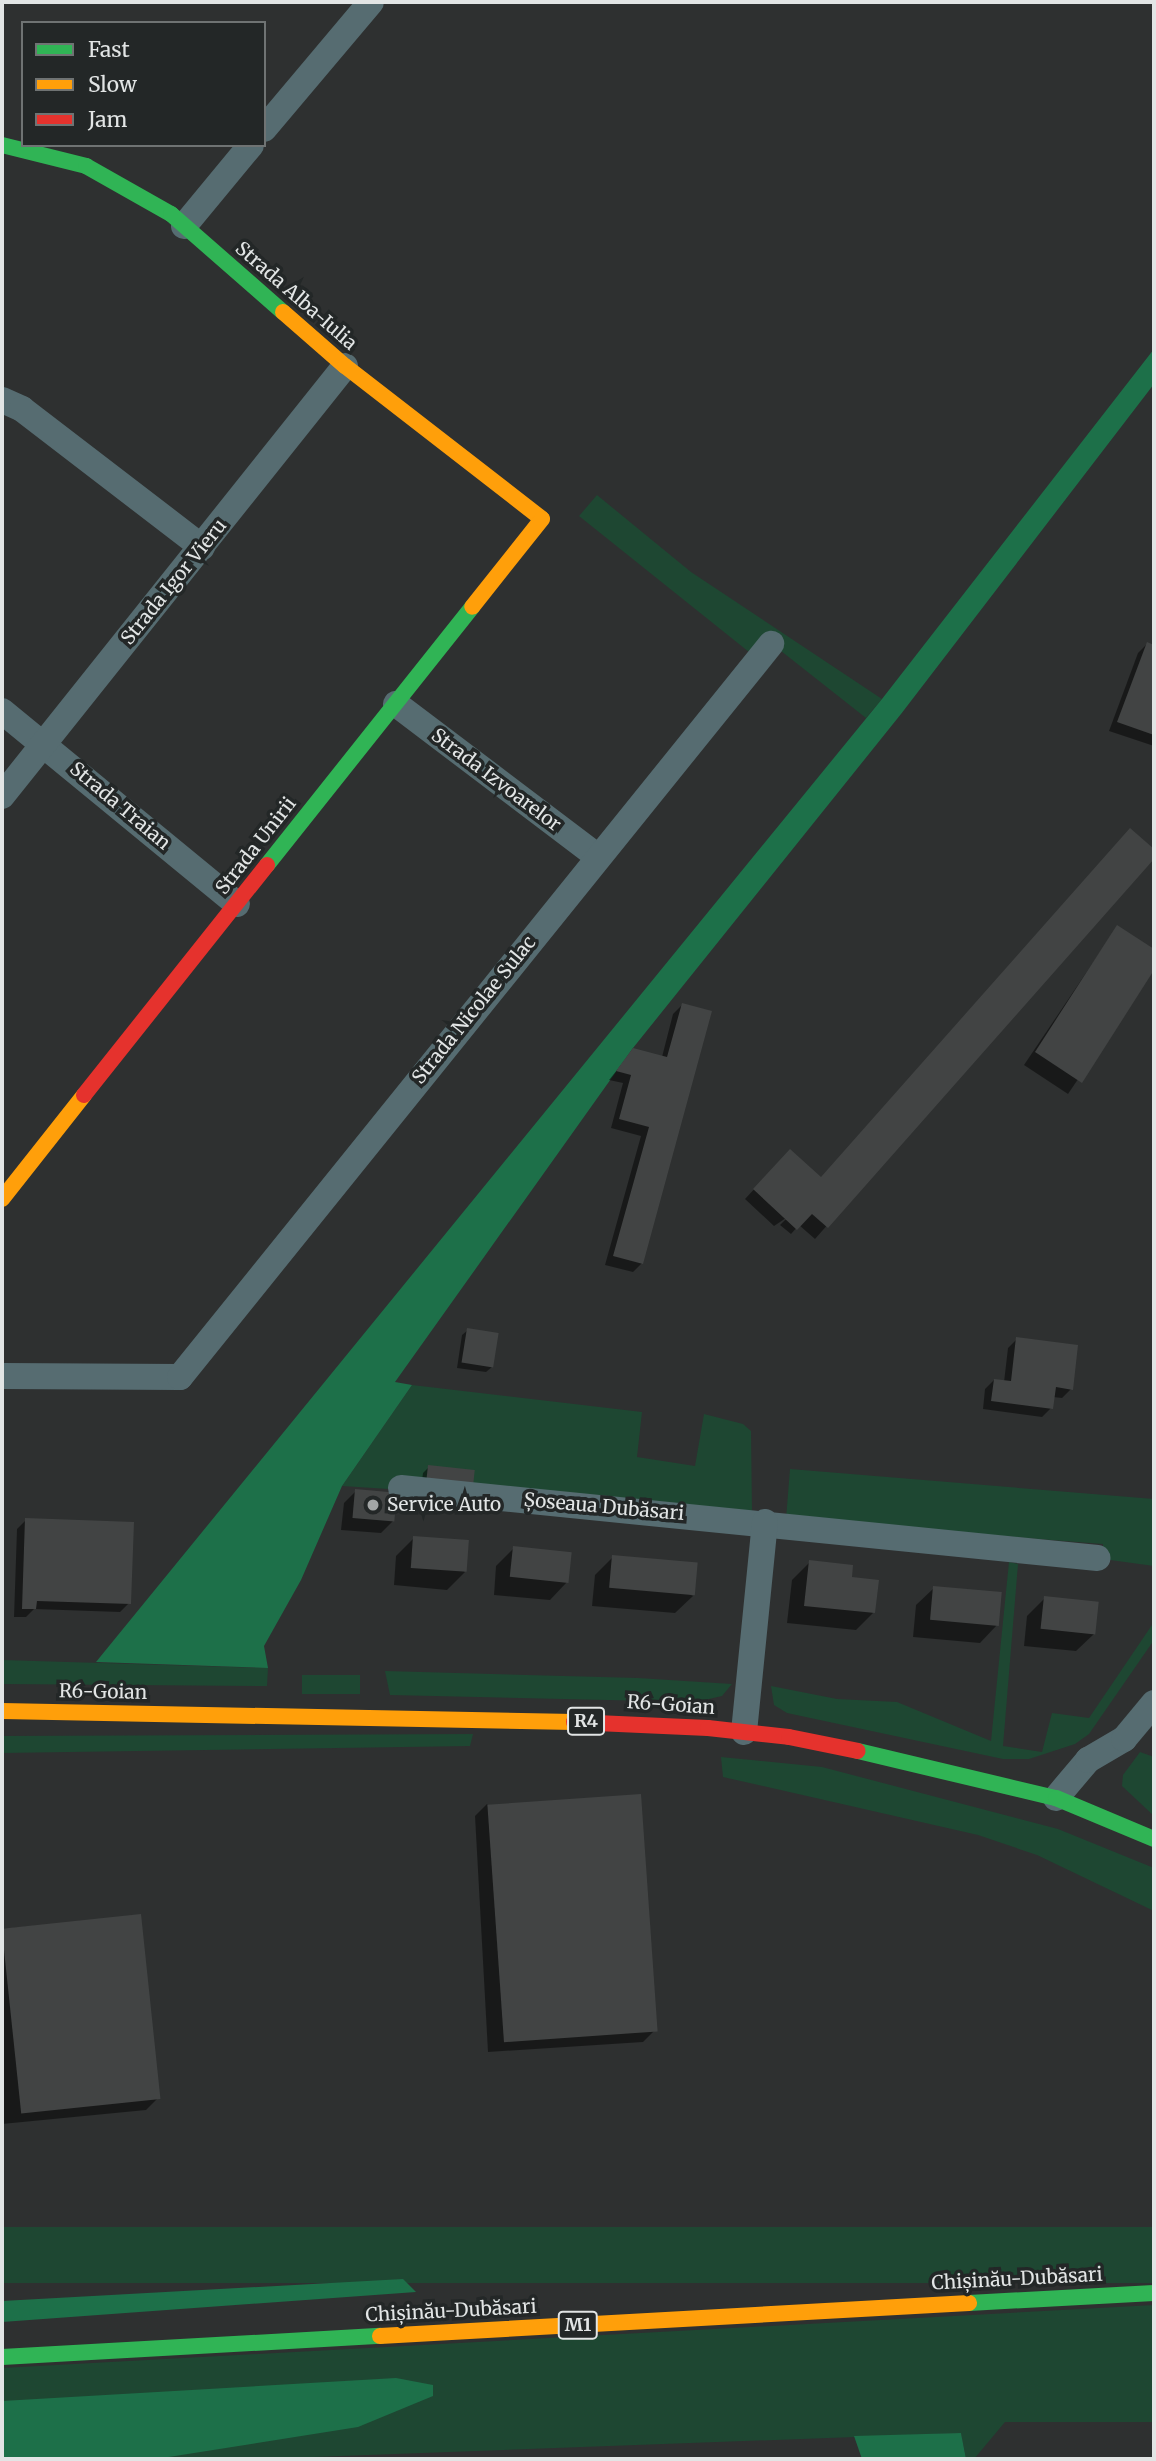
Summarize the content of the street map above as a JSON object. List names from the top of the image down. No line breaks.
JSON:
{"streets":{"main road":["Strada Alba-Iulia","Strada Unirii","R6-Goian","R4","Chișinău-Dubăsari","M1"],"street":["Strada Igor Vieru","Strada Izvoarelor","Strada Traian","Strada Nicolae Sulac","Șoseaua Dubăsari"]},"crossings":[["Strada Alba-Iulia","Strada Igor Vieru"],["Strada Alba-Iulia","Strada Unirii"],["Strada Igor Vieru","Strada Traian"],["Strada Izvoarelor","Strada Unirii"],["Strada Izvoarelor","Strada Nicolae Sulac"],["Strada Traian","Strada Unirii"]],"places":["Service Auto"],"legend":["Fast","Slow","Jam"]}
